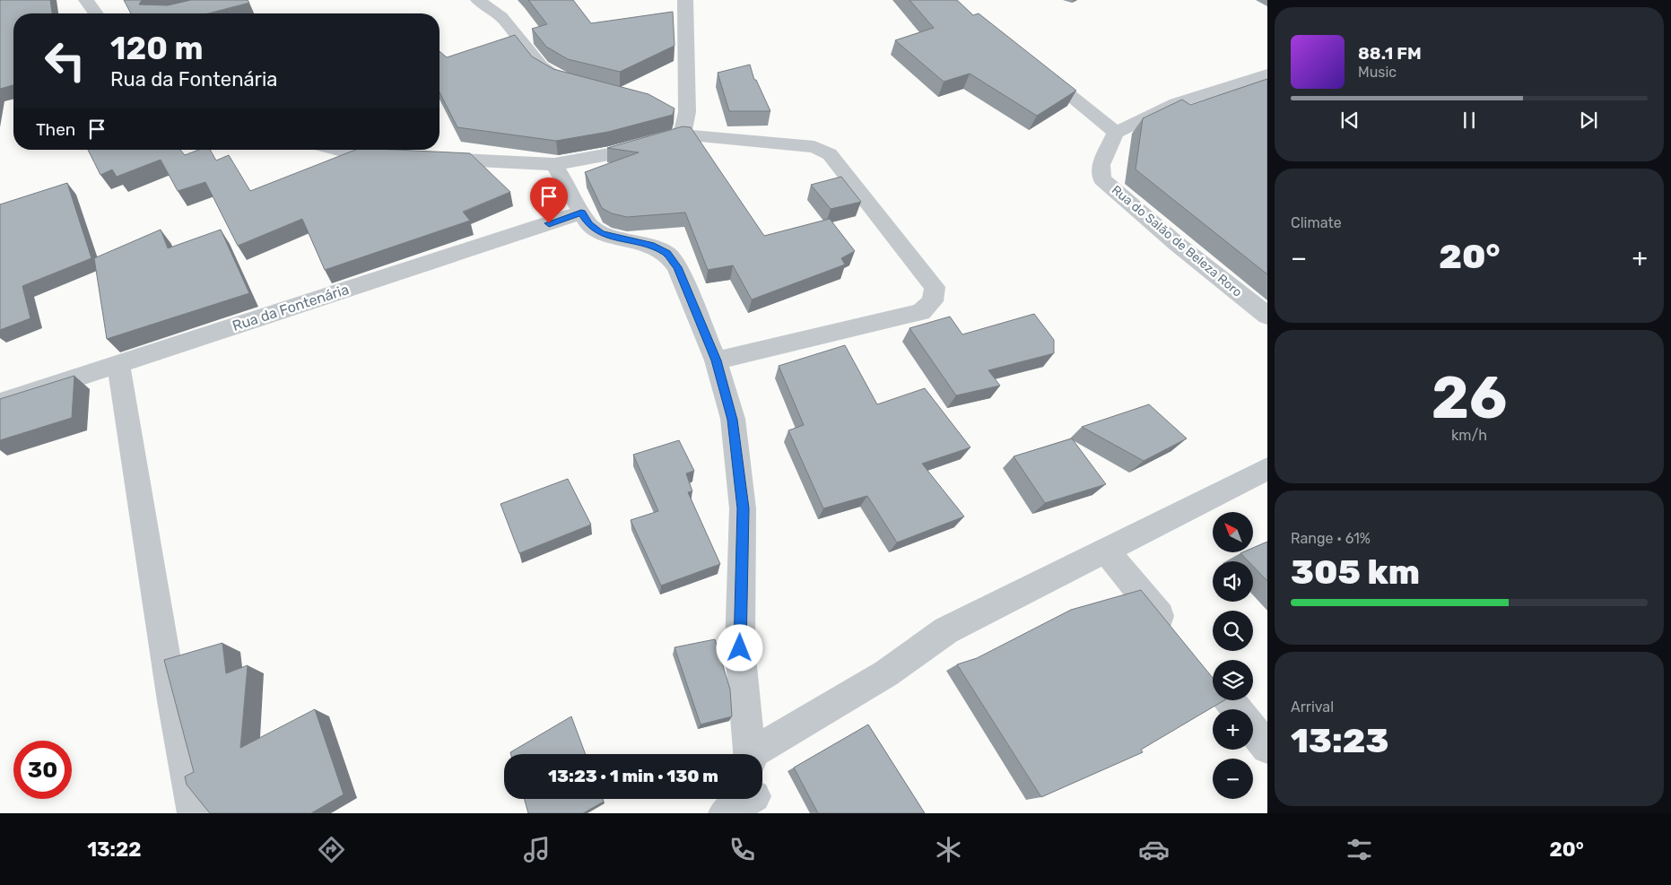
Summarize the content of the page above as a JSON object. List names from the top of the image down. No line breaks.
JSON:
{"streets":{"street":["Rua do Salão de Beleza Roro","Rua da Fontenária"]},"north":"top left","page":{"turn":["120 m","Rua da Fontenária"],"song":["88.1 FM","Music"],"then":"Then","tile":["Climate",["26","km/h"],["Range · 61%","305 km"],["Arrival","13:23"]],"heat":["−","20°","+"],"map_buttons":["+","−"],"limit":"30","trip":"13:23 · 1 min · 130 m","tabs":["13:22","20°"]}}
